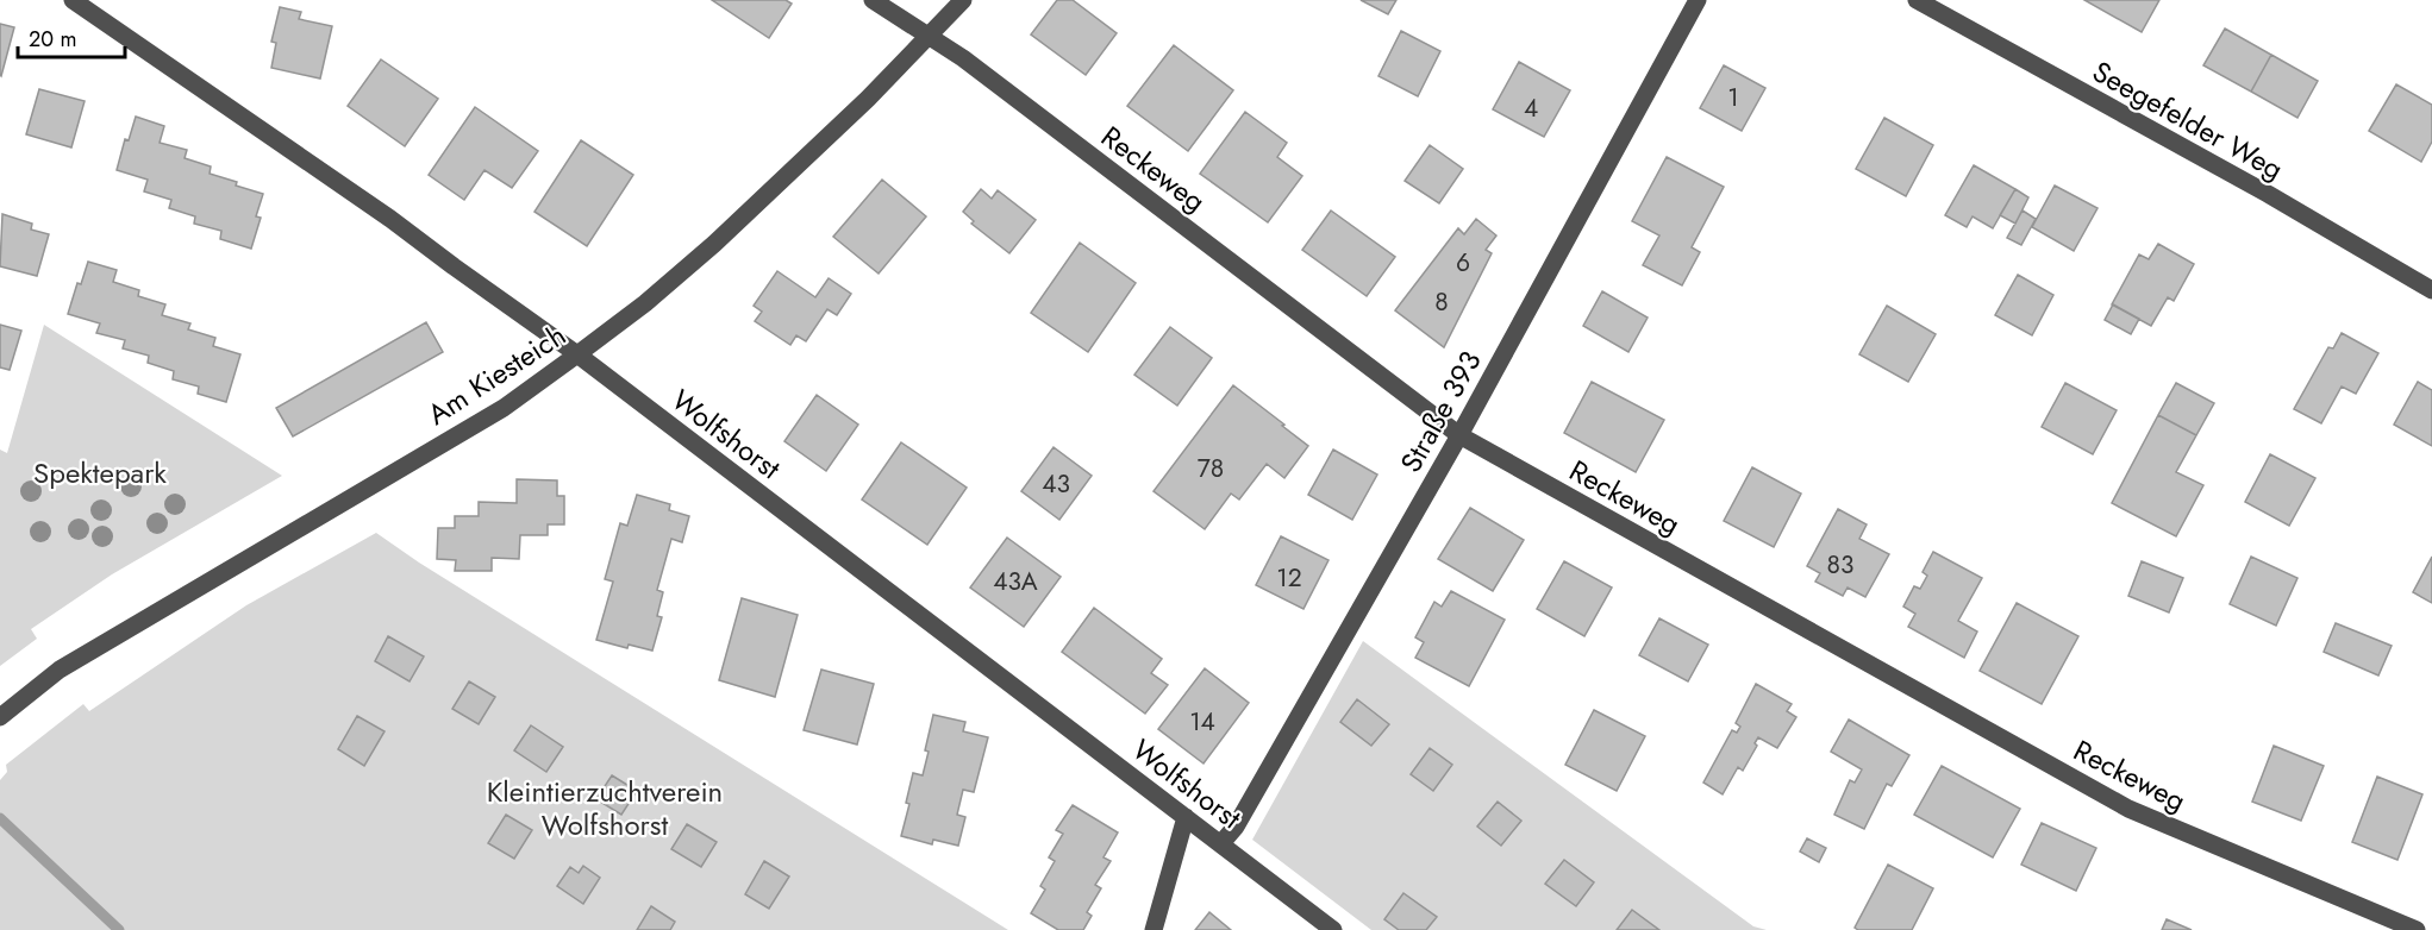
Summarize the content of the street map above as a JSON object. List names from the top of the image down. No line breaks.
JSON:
{"streets":{"street":["Seegefelder Weg","Reckeweg","Am Kiesteich","Straße 393","Wolfshorst"]},"crossings":[["Reckeweg","Am Kiesteich"],["Reckeweg","Straße 393"],["Am Kiesteich","Wolfshorst"],["Straße 393","Wolfshorst"]],"parks":["Spektepark","Kleintierzuchtverein Wolfshorst"],"house_numbers":["1","4","6","8","78","43","83","12","43A","14"],"scale_bar":"20 m"}
